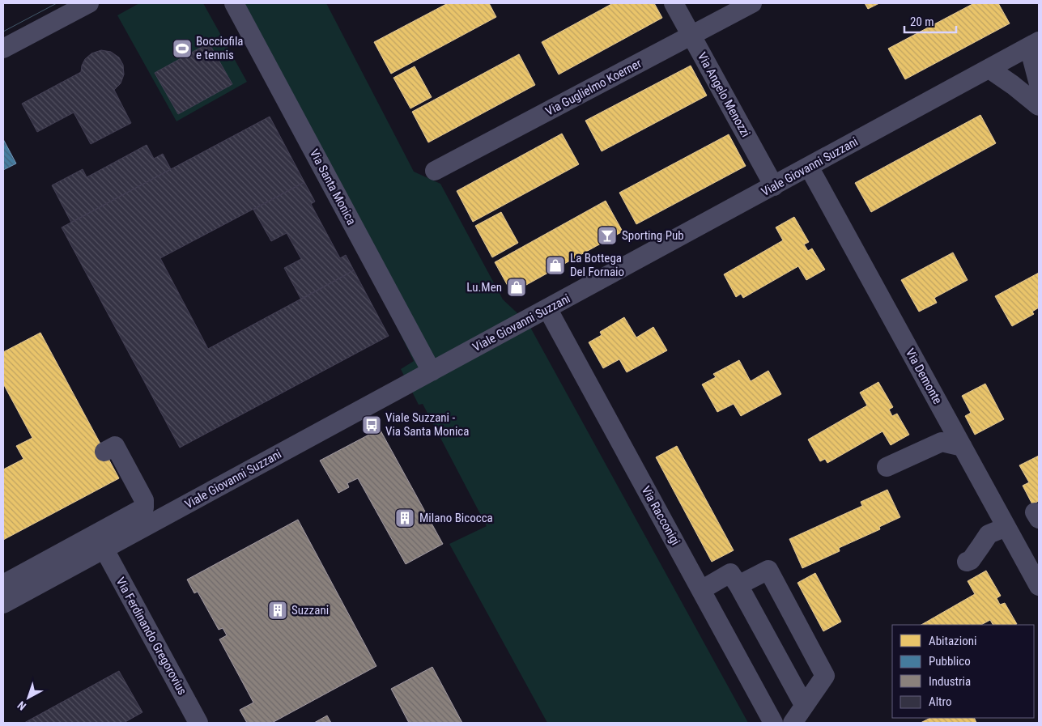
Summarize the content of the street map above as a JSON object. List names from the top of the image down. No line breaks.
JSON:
{"streets":{"street":["Via Guglielmo Koerner","Via Angelo Menozzi","Viale Giovanni Suzzani","Via Santa Monica","Via Demonte","Via Racconigi","Via Ferdinando Gregorovius"]},"crossings":[["Via Guglielmo Koerner","Via Angelo Menozzi"],["Via Angelo Menozzi","Viale Giovanni Suzzani"],["Viale Giovanni Suzzani","Via Santa Monica"],["Viale Giovanni Suzzani","Via Demonte"],["Viale Giovanni Suzzani","Via Racconigi"],["Viale Giovanni Suzzani","Via Ferdinando Gregorovius"]],"places":{"sports":["Bocciofila e tennis"],"bar":["Sporting Pub"],"shop":["La Bottega Del Fornaio","Lu.Men"],"bus stop":["Viale Suzzani - Via Santa Monica"],"building":["Milano Bicocca","Suzzani"]},"legend":["Abitazioni","Pubblico","Industria","Altro"],"scale_bar":"20 m","north":"bottom left"}
